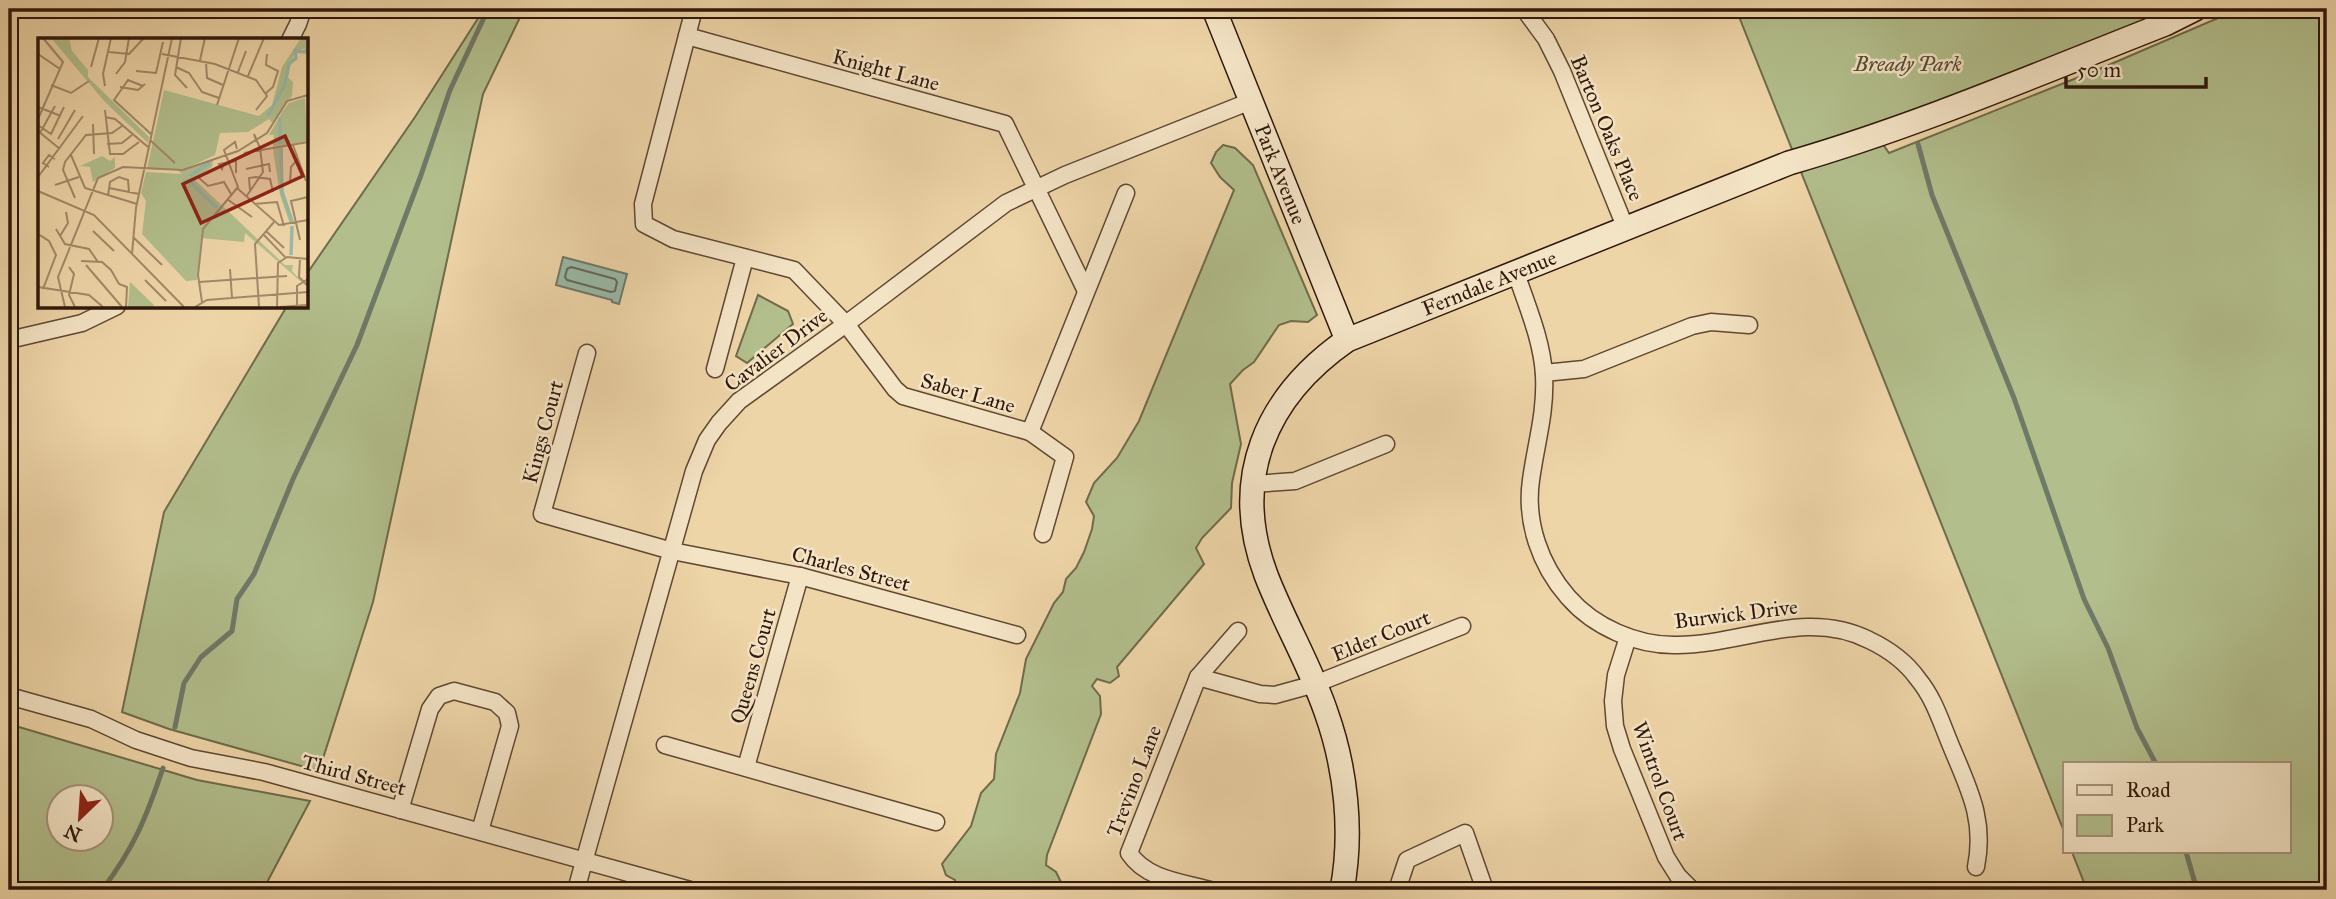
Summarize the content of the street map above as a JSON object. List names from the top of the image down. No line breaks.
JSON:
{"streets":{"street":["Knight Lane","Barton Oaks Place","Park Avenue","Ferndale Avenue","Cavalier Drive","Saber Lane","Kings Court","Charles Street","Burwick Drive","Elder Court","Queens Court","Third Street","Trevino Lane","Wintrol Court"]},"crossings":[["Knight Lane","Cavalier Drive"],["Barton Oaks Place","Ferndale Avenue"],["Park Avenue","Ferndale Avenue"],["Park Avenue","Cavalier Drive"],["Ferndale Avenue","Burwick Drive"],["Ferndale Avenue","Elder Court"],["Cavalier Drive","Saber Lane"],["Cavalier Drive","Kings Court"],["Cavalier Drive","Charles Street"],["Cavalier Drive","Third Street"],["Kings Court","Charles Street"],["Charles Street","Queens Court"],["Burwick Drive","Wintrol Court"]],"parks":["Bready Park"],"legend":["Road","Park"],"scale_bar":"50 m","north":"bottom left"}
